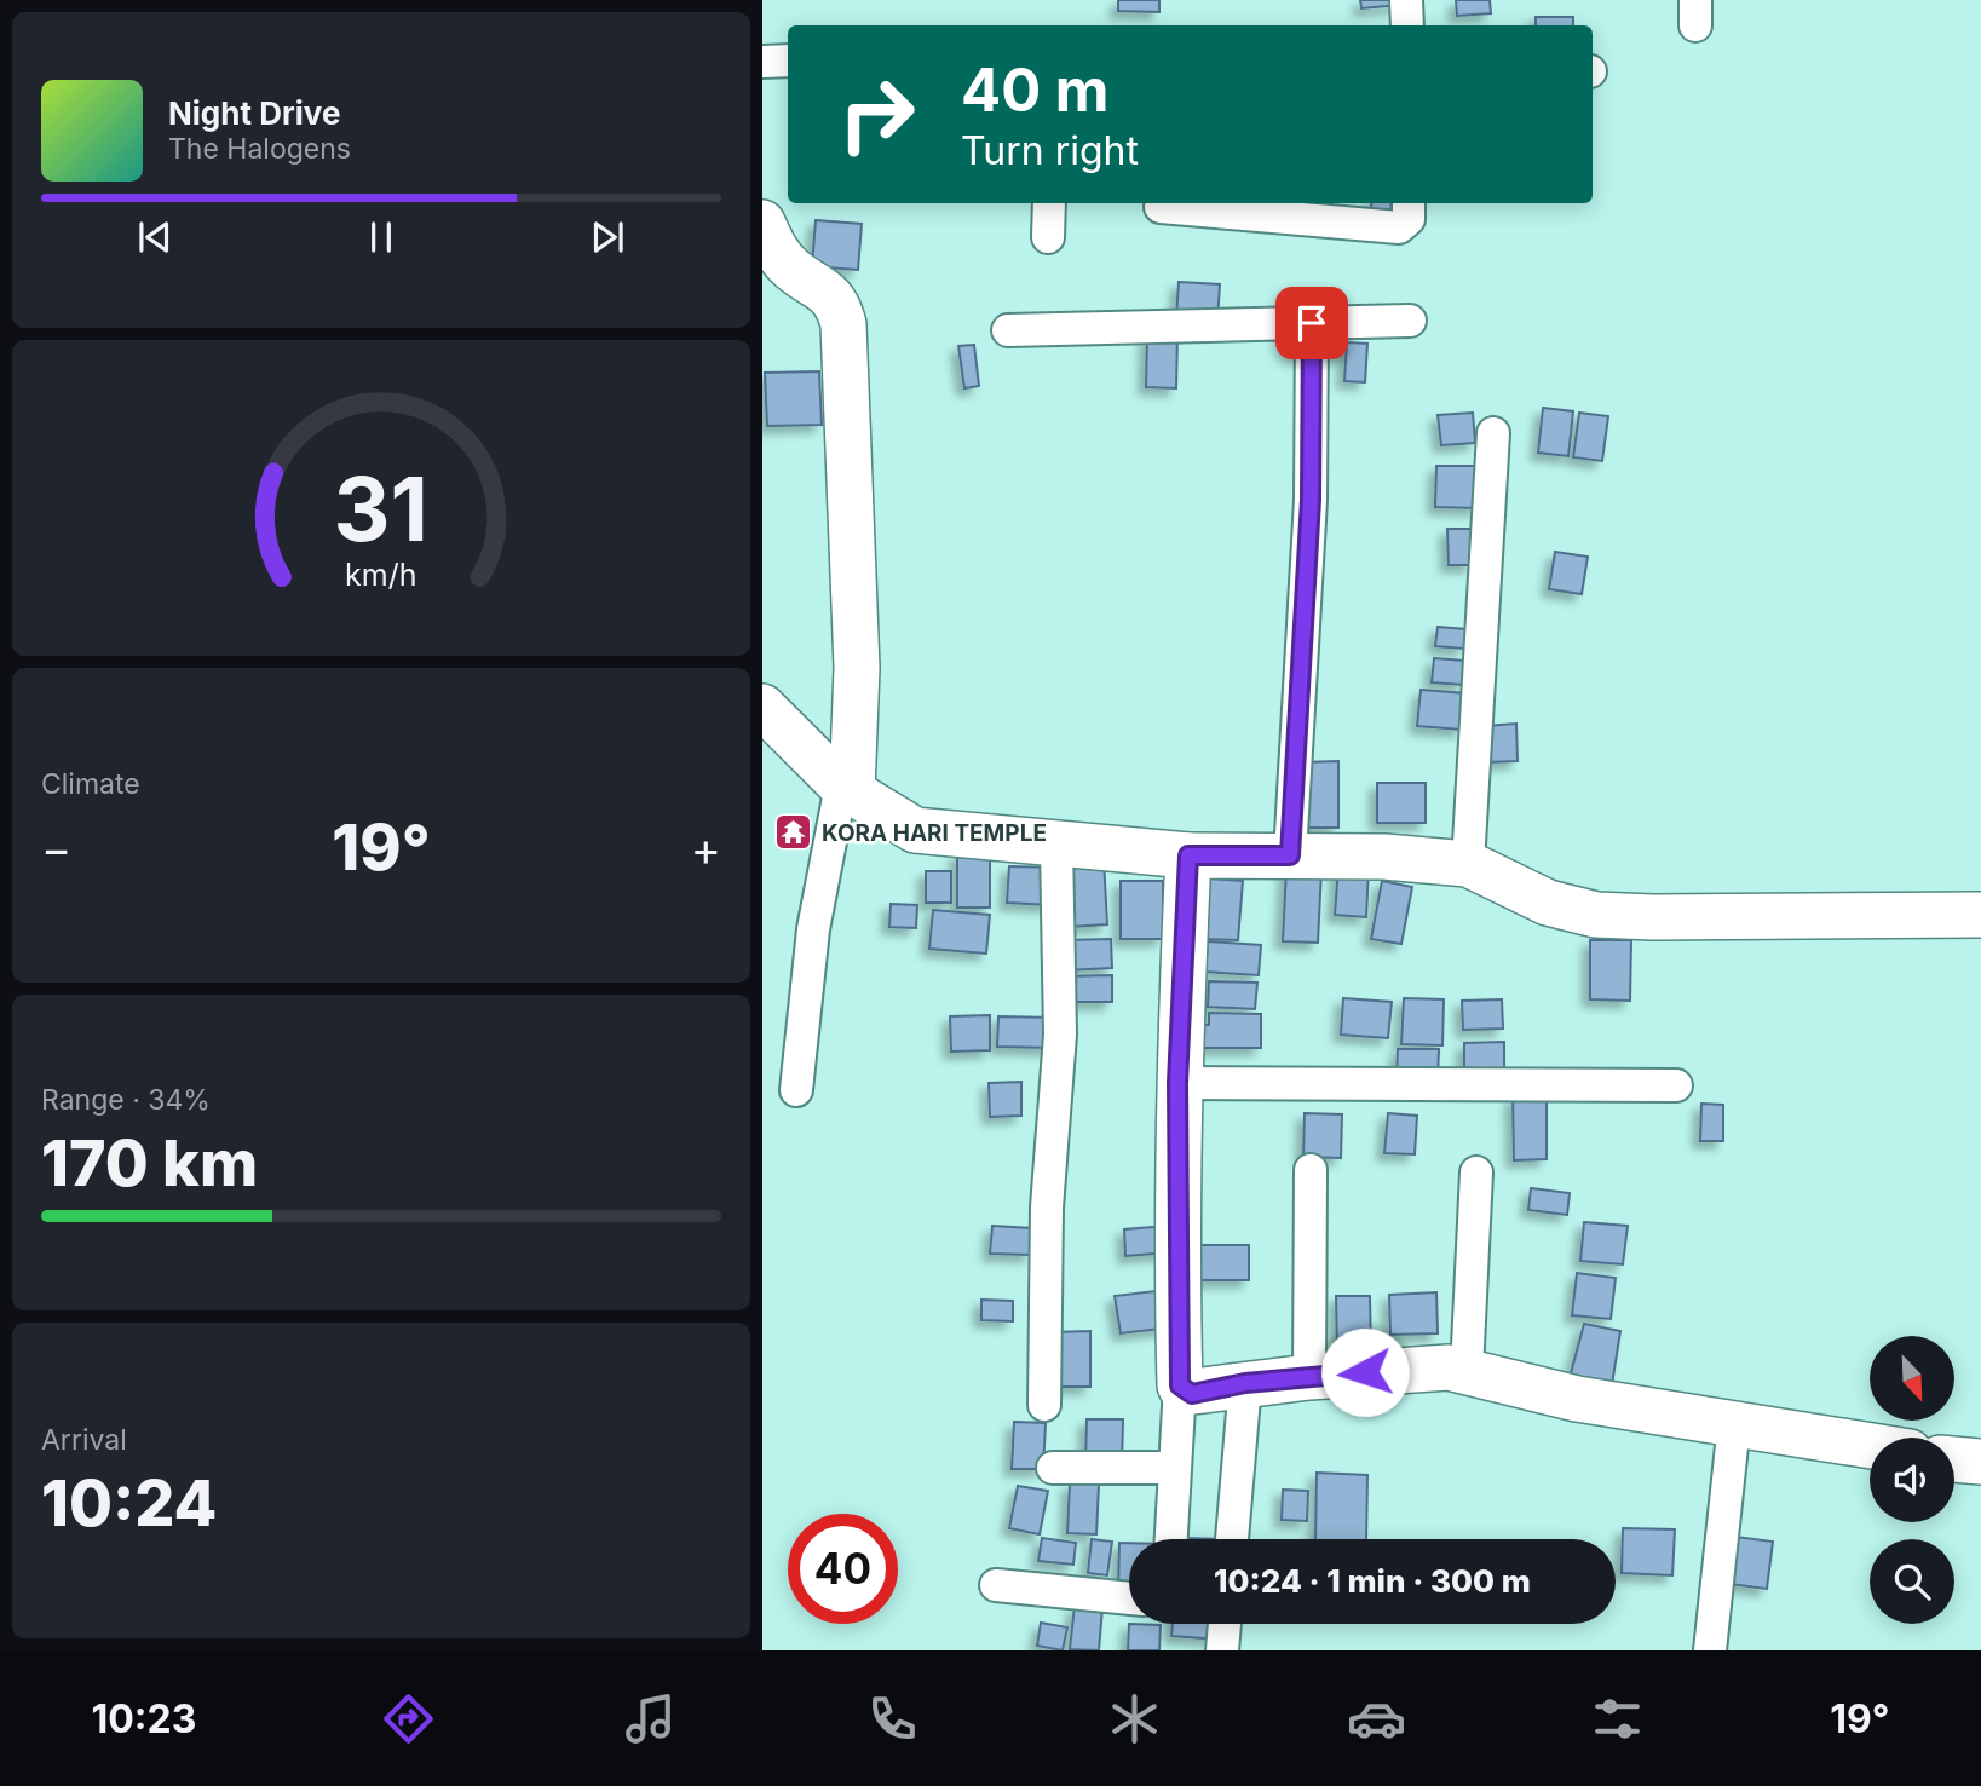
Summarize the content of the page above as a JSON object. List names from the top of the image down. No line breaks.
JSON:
{"places":{"temple":["KORA HARI TEMPLE"]},"north":"bottom right","page":{"turn":["40 m","Turn right"],"song":["Night Drive","The Halogens"],"tile":["Climate",["Range · 34%","170 km"],["Arrival","10:24"]],"heat":["−","19°","+"],"limit":"40","trip":"10:24 · 1 min · 300 m","tabs":["10:23","19°"],"gauge":["31","km/h"]}}
